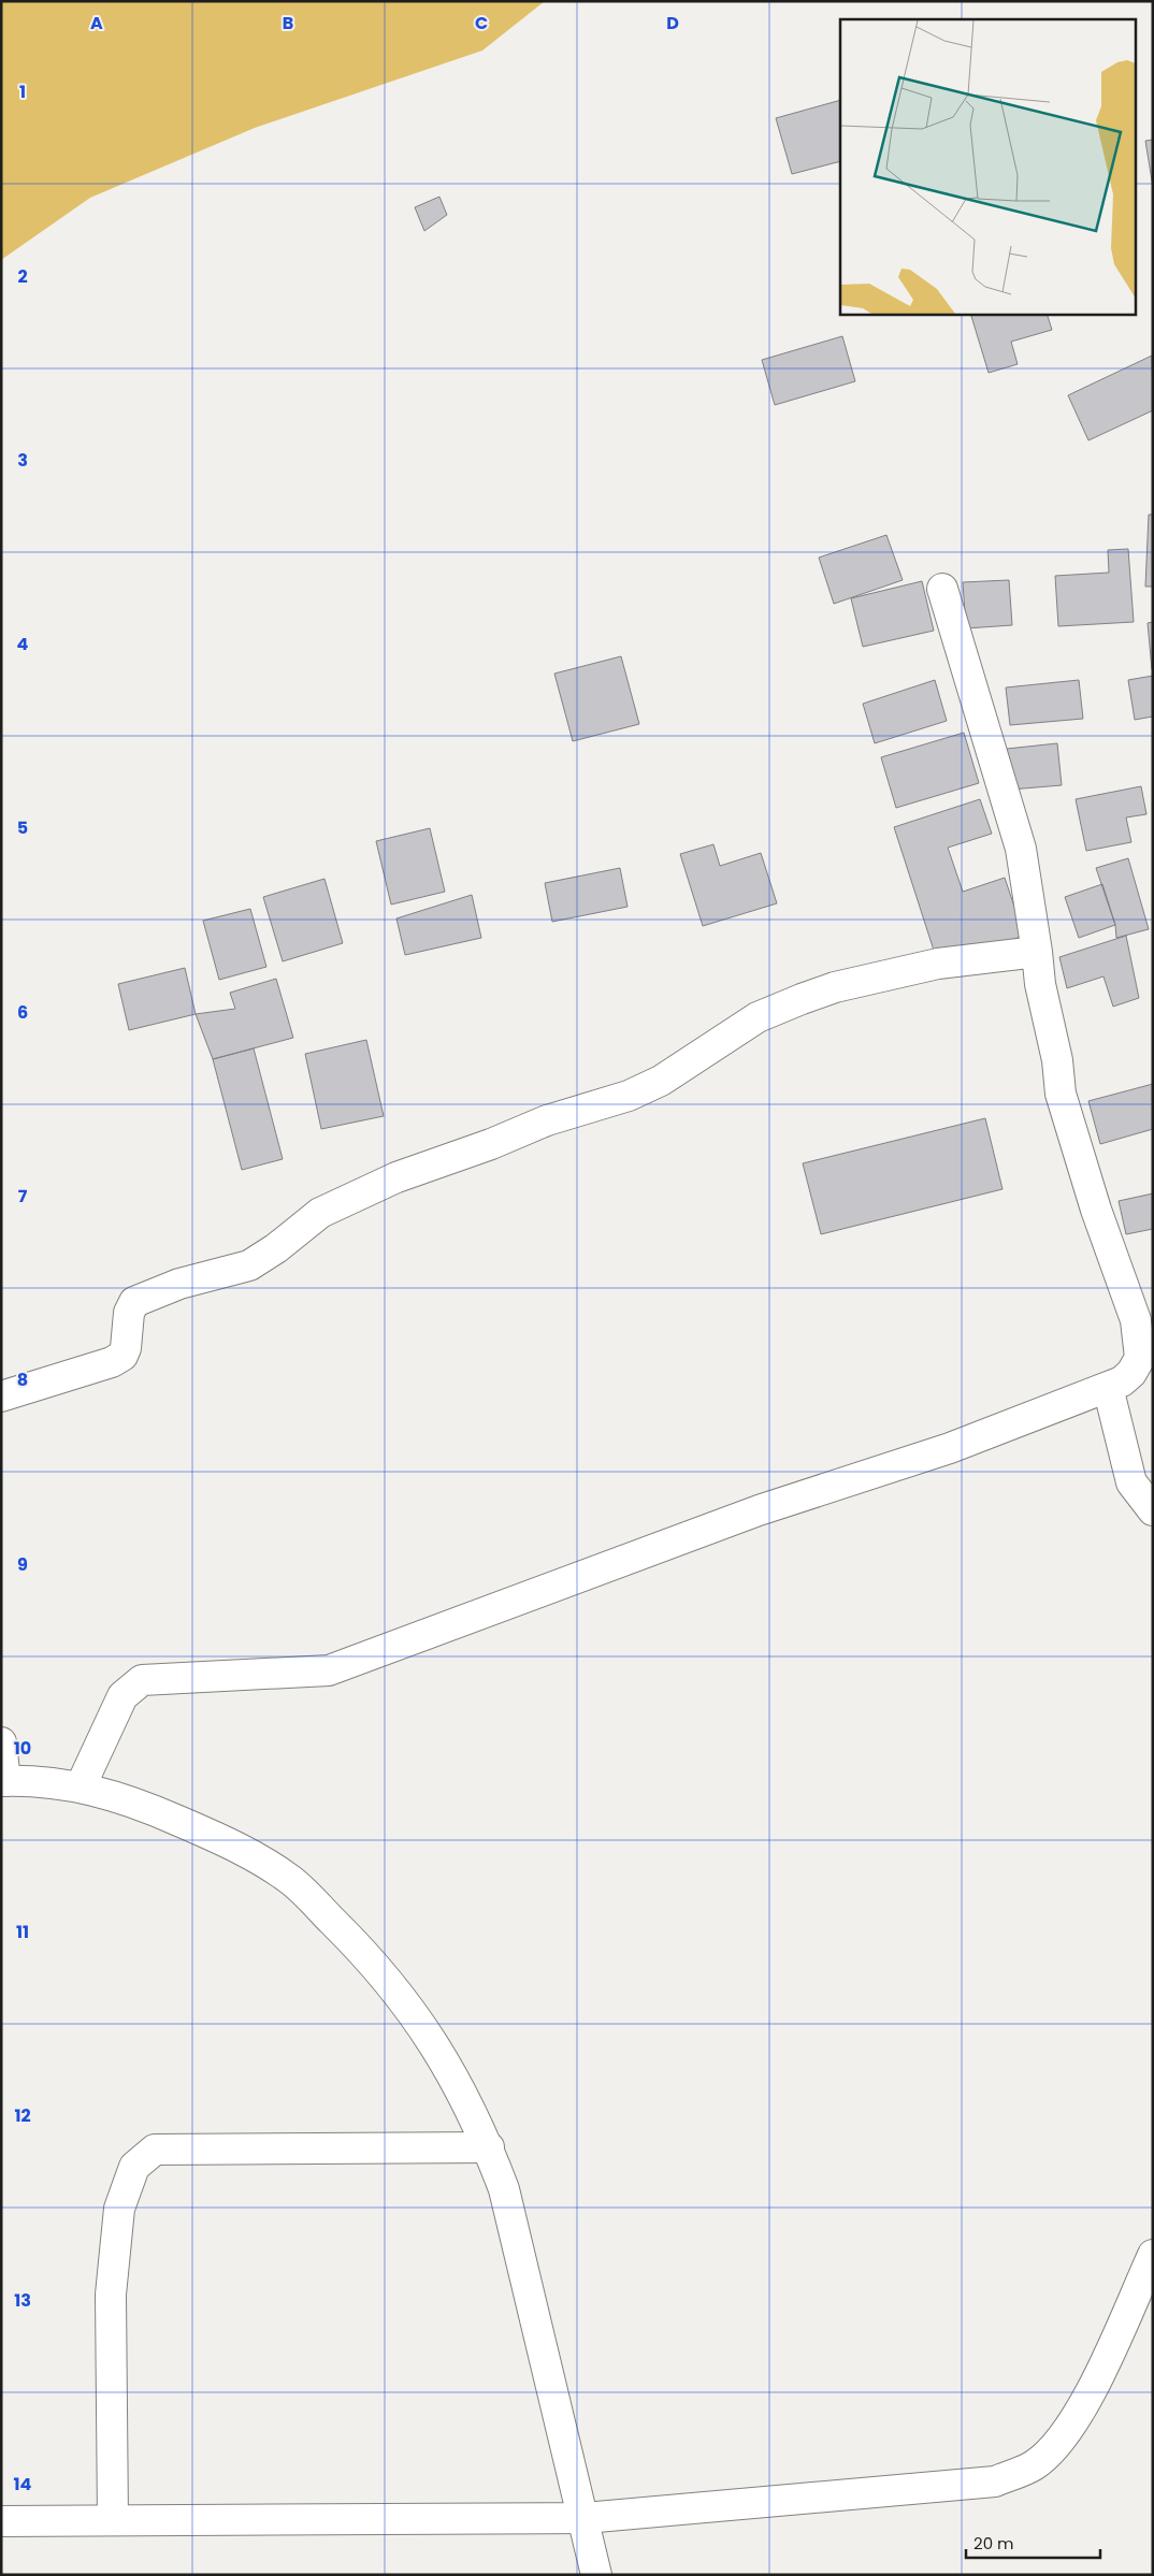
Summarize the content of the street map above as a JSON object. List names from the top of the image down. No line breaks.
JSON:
{"scale_bar":"20 m","grid":{"columns":["A","B","C","D"],"rows":["1","2","3","4","5","6","7","8","9","10","11","12","13","14"]}}
